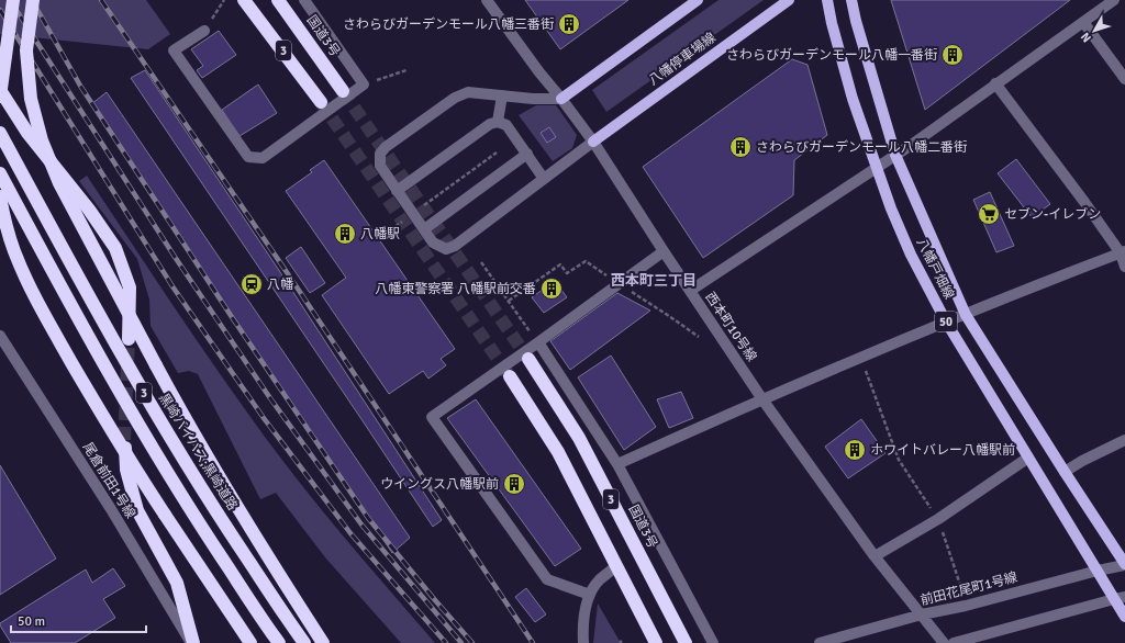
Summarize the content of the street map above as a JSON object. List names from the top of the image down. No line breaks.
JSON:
{"streets":{"highway":["国道3号","3","黒崎バイパス;黒崎道路"],"main road":["八幡停車場線","八幡戸畑線","50"],"street":["西本町10号線","尾倉前田1号線","前田花尾町1号線"]},"crossings":[["八幡停車場線","西本町10号線"],["八幡戸畑線","前田花尾町1号線"],["西本町10号線","前田花尾町1号線"]],"districts":["西本町三丁目"],"places":{"building":["さわらびガーデンモール八幡三番街","さわらびガーデンモール八幡一番街","さわらびガーデンモール八幡二番街","八幡駅","八幡東警察署 八幡駅前交番","ホワイトバレー八幡駅前","ウイングス八幡駅前"],"supermarket":["セブン-イレブン"],"station":["八幡"]},"scale_bar":"50 m","north":"bottom left"}
